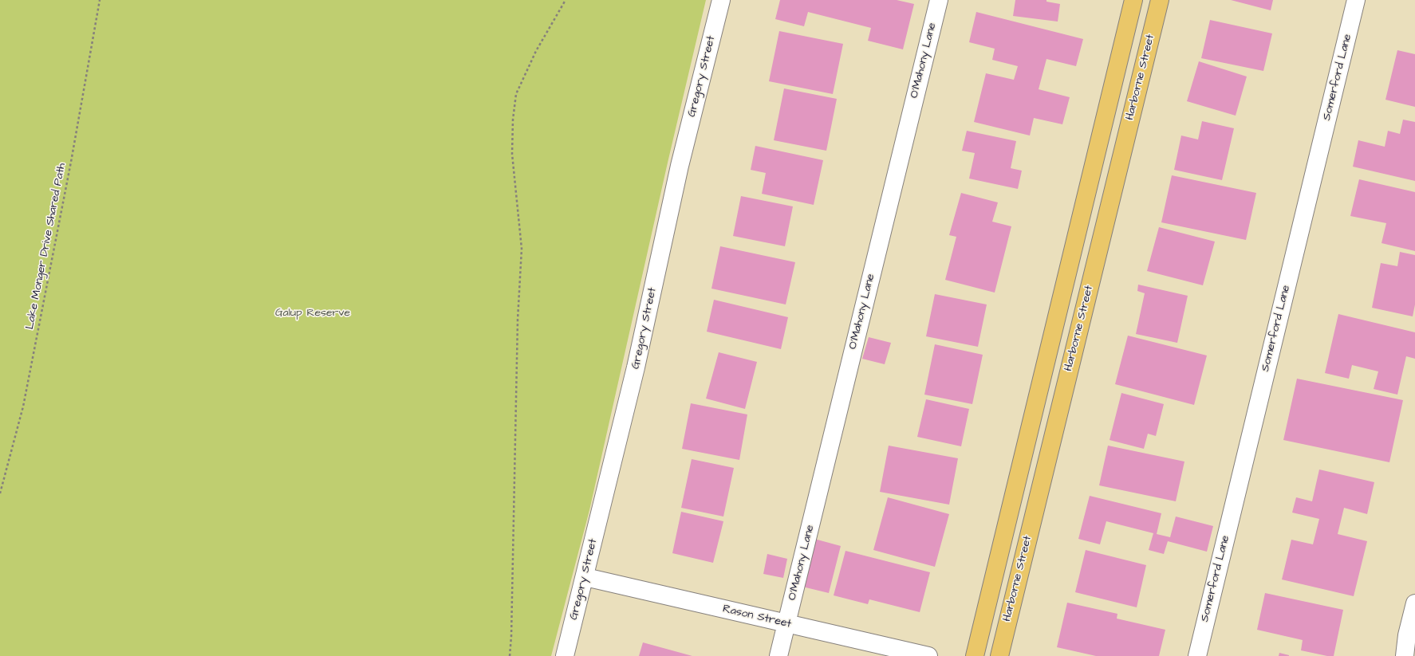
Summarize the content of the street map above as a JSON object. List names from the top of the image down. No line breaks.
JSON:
{"streets":{"main road":["Harborne Street"],"street":["O'Mahony Lane","Gregory Street","Somerford Lane","Rason Street"],"path":["Lake Monger Drive Shared Path"]},"crossings":[["O'Mahony Lane","Rason Street"],["Gregory Street","Rason Street"]],"parks":["Galup Reserve"]}
